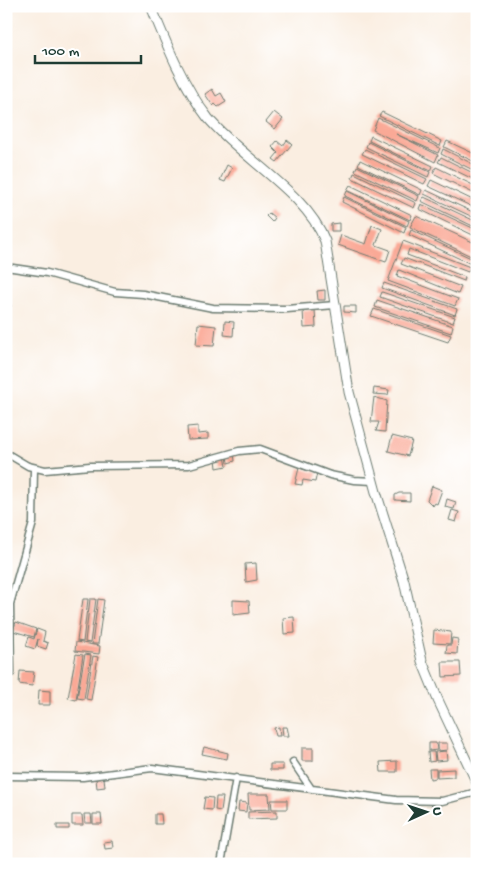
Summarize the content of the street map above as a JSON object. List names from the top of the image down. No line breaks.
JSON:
{"scale_bar":"100 m","north":"right"}
